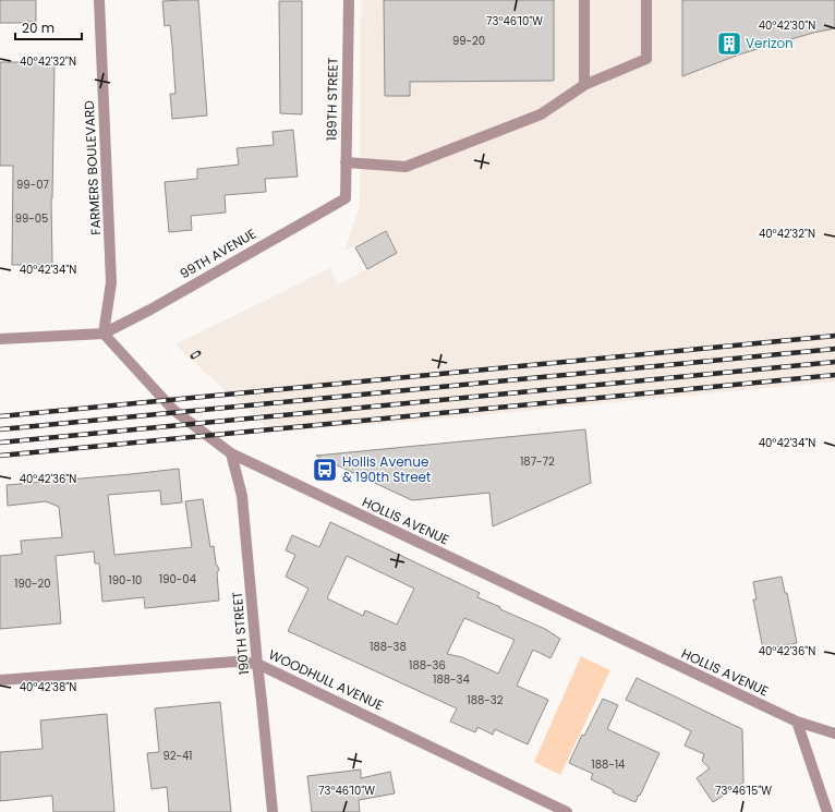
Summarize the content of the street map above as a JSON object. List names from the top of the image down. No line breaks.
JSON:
{"streets":{"street":["189TH STREET","FARMERS BOULEVARD","99TH AVENUE","HOLLIS AVENUE","190TH STREET","WOODHULL AVENUE"]},"crossings":[["189TH STREET","99TH AVENUE"],["FARMERS BOULEVARD","99TH AVENUE"],["FARMERS BOULEVARD","HOLLIS AVENUE"],["99TH AVENUE","HOLLIS AVENUE"],["HOLLIS AVENUE","190TH STREET"],["190TH STREET","WOODHULL AVENUE"]],"places":{"building":["Verizon"],"bus stop":["Hollis Avenue & 190th Street"]},"house_numbers":["99-20","99-07","99-05","187-72","190-04","190-10","190-20","188-38","188-36","188-34","188-32","92-41","188-14"],"scale_bar":"20 m","coordinates":["73°46'10\"W","40°42'30\"N","40°42'32\"N","40°42'34\"N","40°42'36\"N","40°42'38\"N","73°46'15\"W"]}
